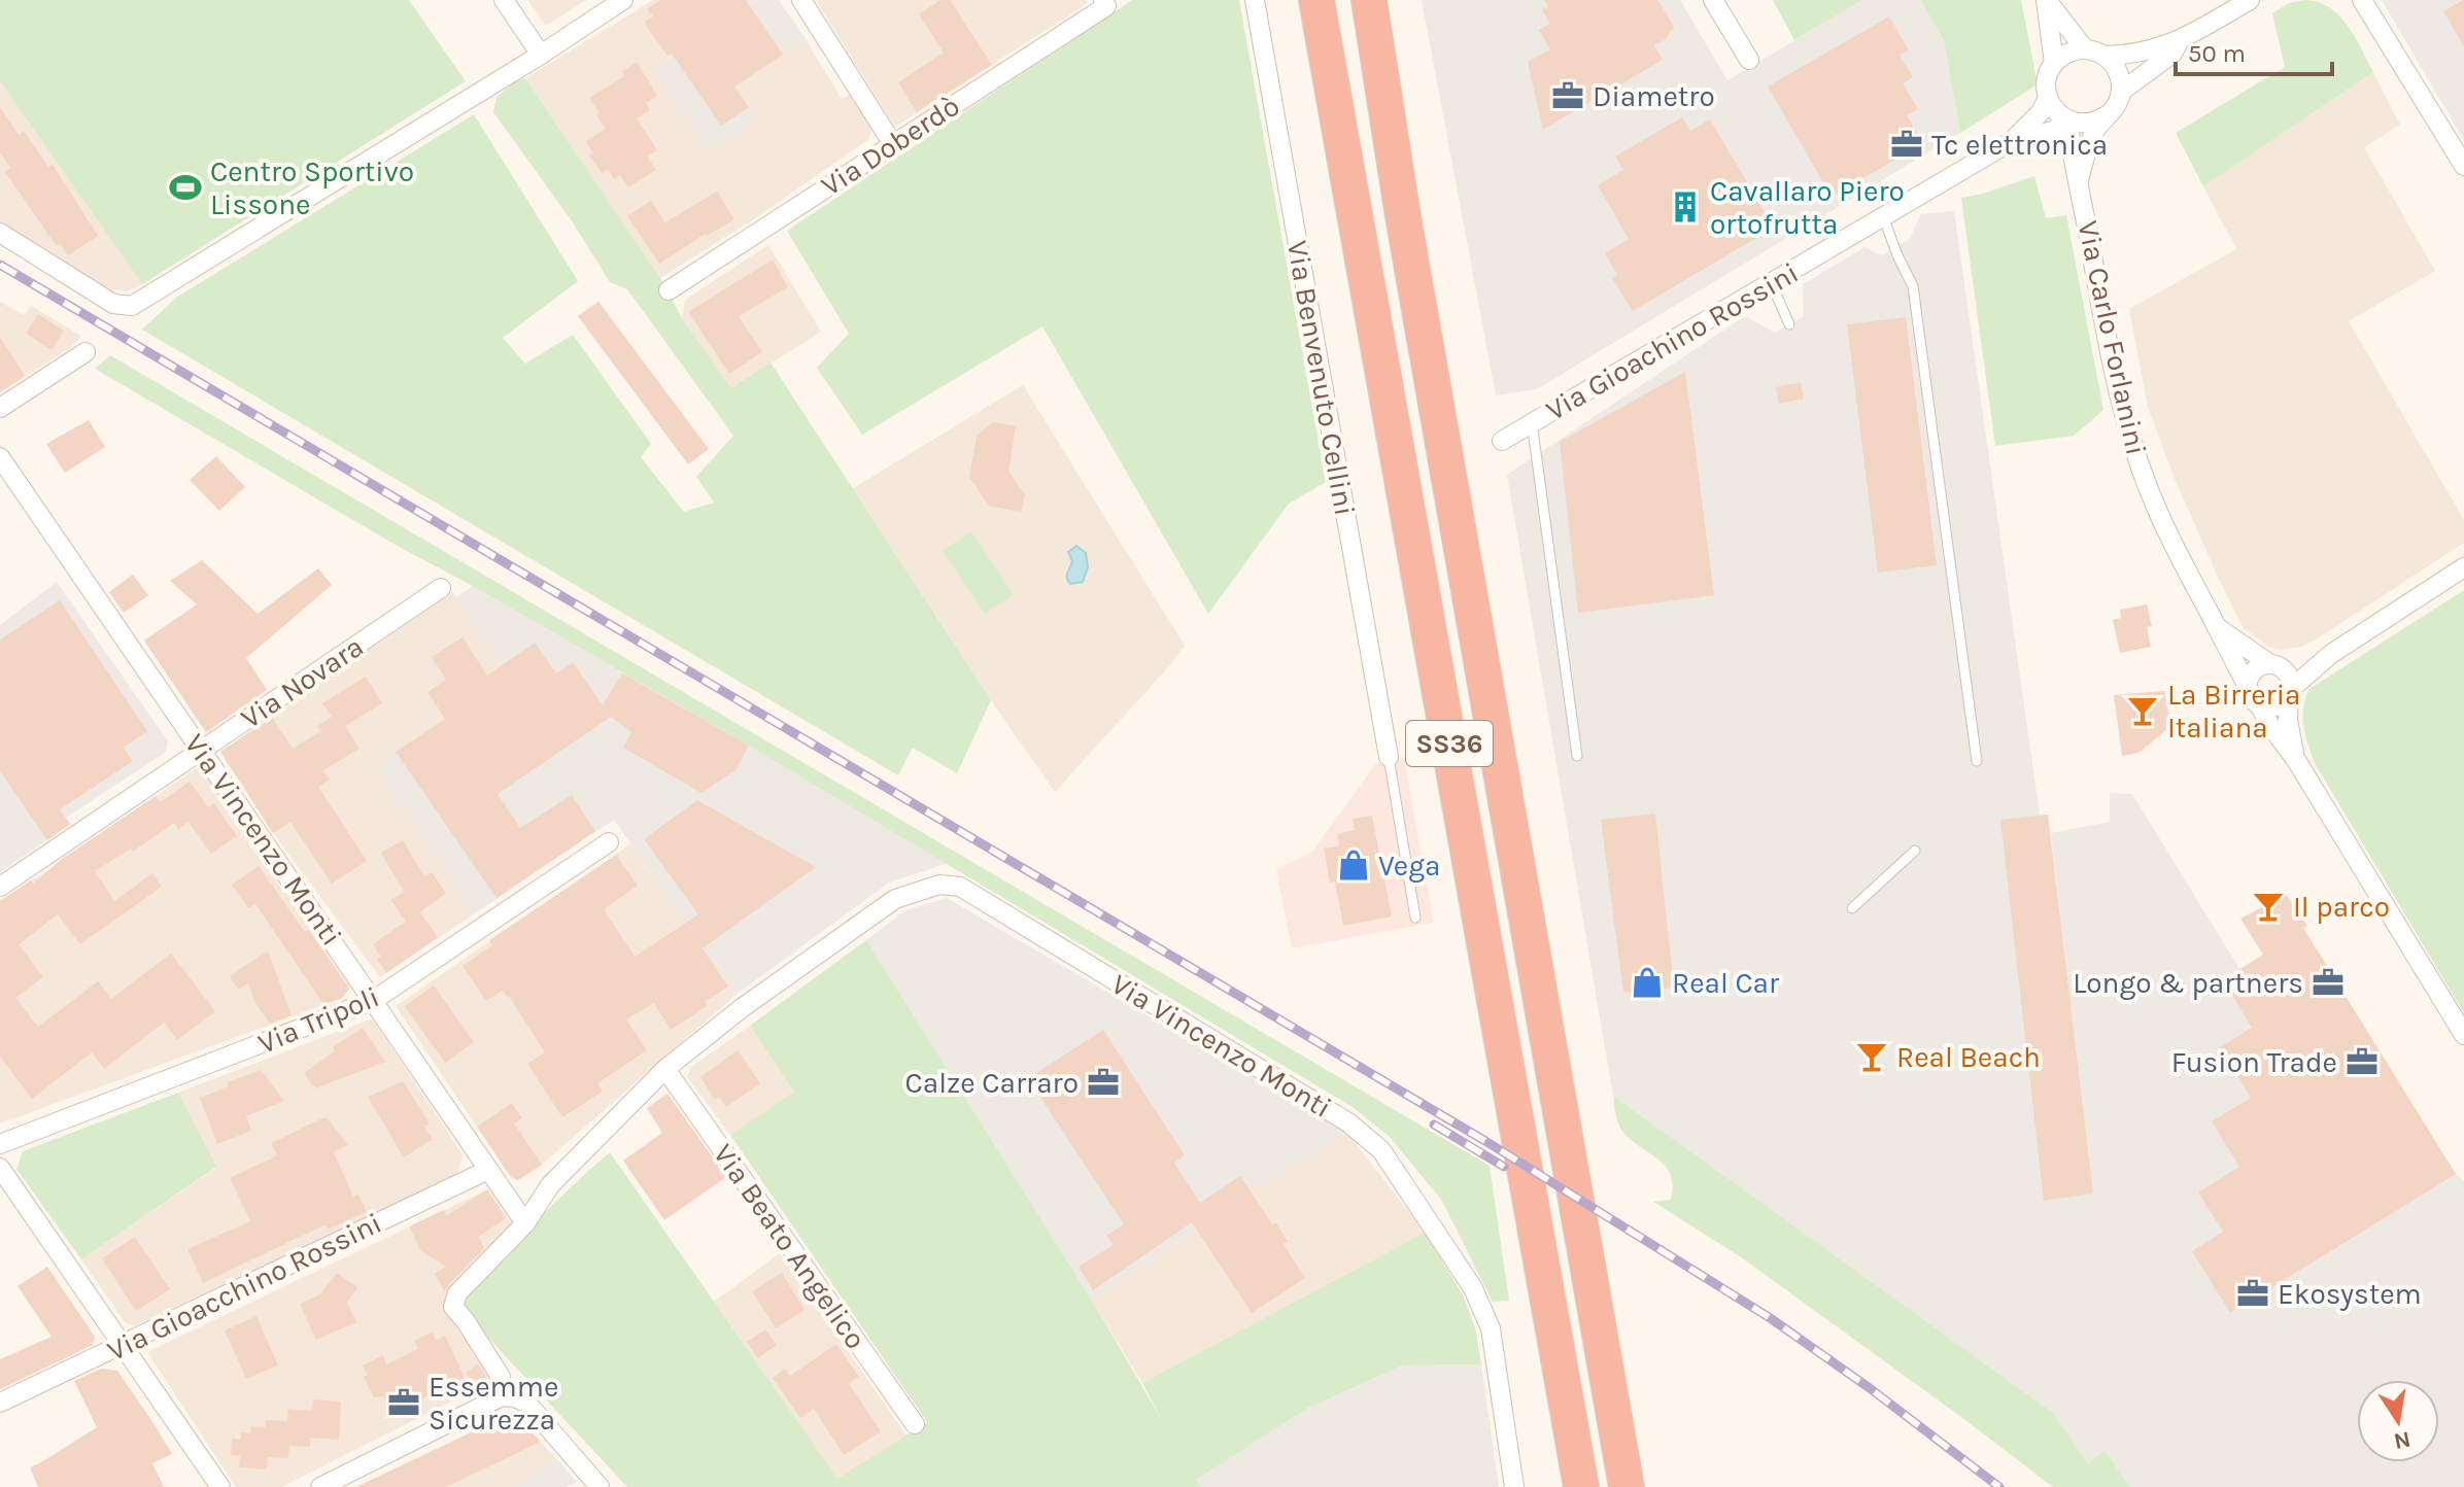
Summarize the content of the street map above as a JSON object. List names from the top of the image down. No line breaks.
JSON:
{"streets":{"highway":["SS36"],"street":["Via Doberdò","Via Carlo Forlanini","Via Gioachino Rossini","Via Benvenuto Cellini","Via Novara","Via Vincenzo Monti","Via Tripoli","Via Beato Angelico","Via Gioacchino Rossini"]},"crossings":[["Via Carlo Forlanini","Via Gioachino Rossini"],["Via Novara","Via Vincenzo Monti"],["Via Vincenzo Monti","Via Tripoli"],["Via Vincenzo Monti","Via Beato Angelico"],["Via Vincenzo Monti","Via Gioacchino Rossini"]],"places":{"office":["Diametro","Tc elettronica","Longo & partners","Fusion Trade","Calze Carraro","Ekosystem","Essemme Sicurezza"],"sports":["Centro Sportivo Lissone"],"building":["Cavallaro Piero ortofrutta"],"bar":["La Birreria Italiana","Il parco","Real Beach"],"shop":["Vega","Real Car"]},"scale_bar":"50 m","north":"bottom"}
